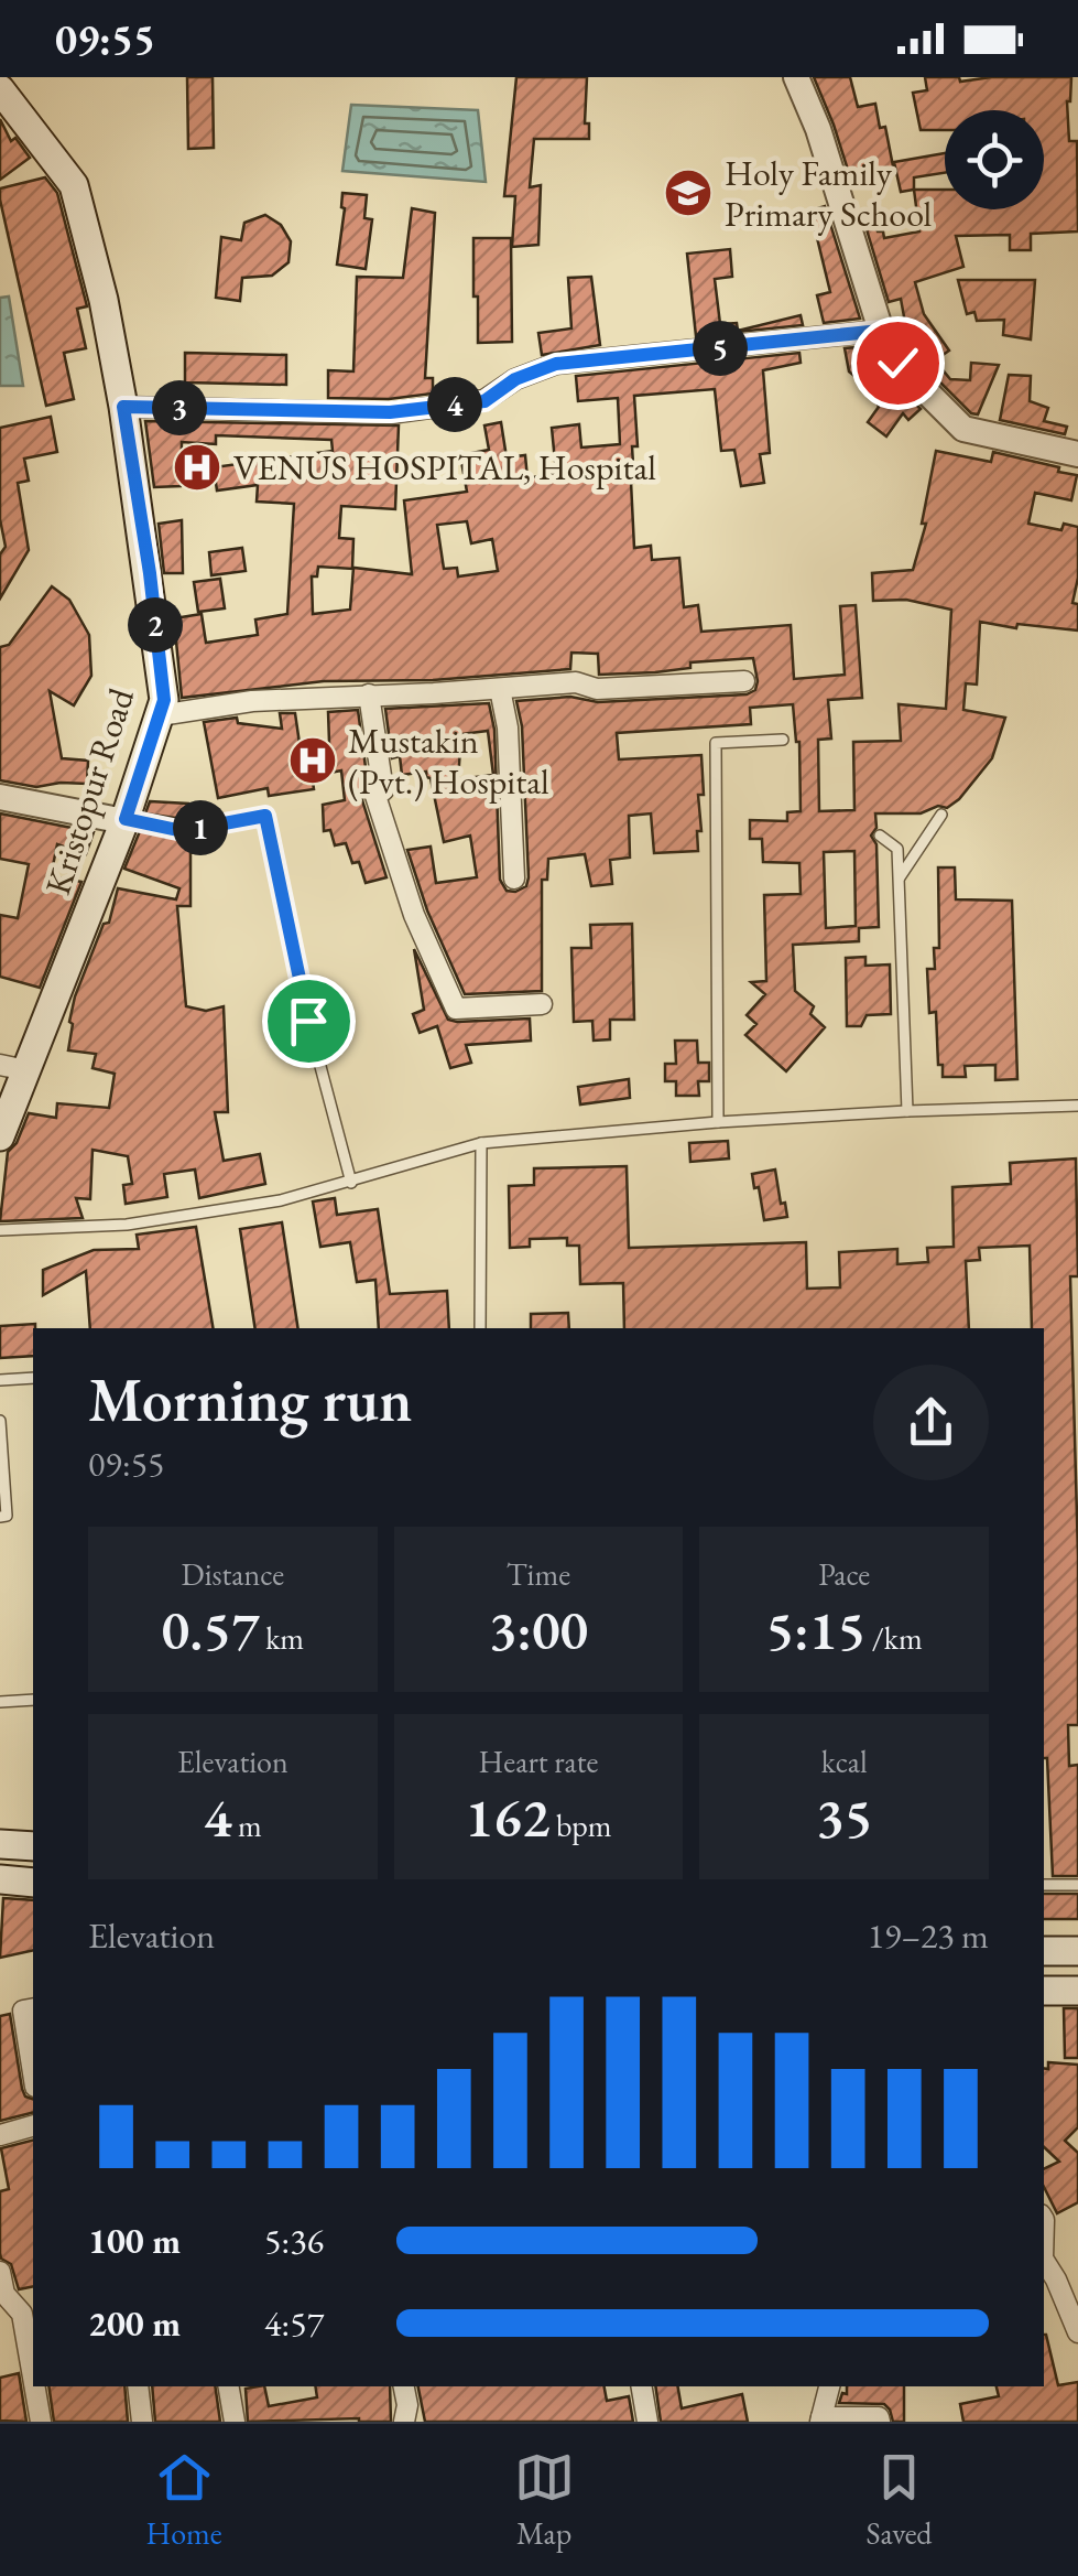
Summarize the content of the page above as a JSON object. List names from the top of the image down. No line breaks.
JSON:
{"streets":{"main road":["Kristopur Road"]},"places":{"school or university":["Holy Family Primary School"],"hospital":["VENUS HOSPITAL, Hospital","Mustakin (Pvt.) Hospital"]},"page":{"status":"09:55","pins":["5","4","3","2","1"],"heading":["Morning run","09:55"],"stats":[["Distance","0.57 km"],["Time","3:00"],["Pace","5:15 /km"],["Elevation","4 m"],["Heart rate","162 bpm"],["kcal","35"]],"chart":["Elevation","19–23 m"],"list":[{"name":"100 m","note":"5:36"},{"name":"200 m","note":"4:57"}],"tabs":["Home","Map","Saved"]}}
